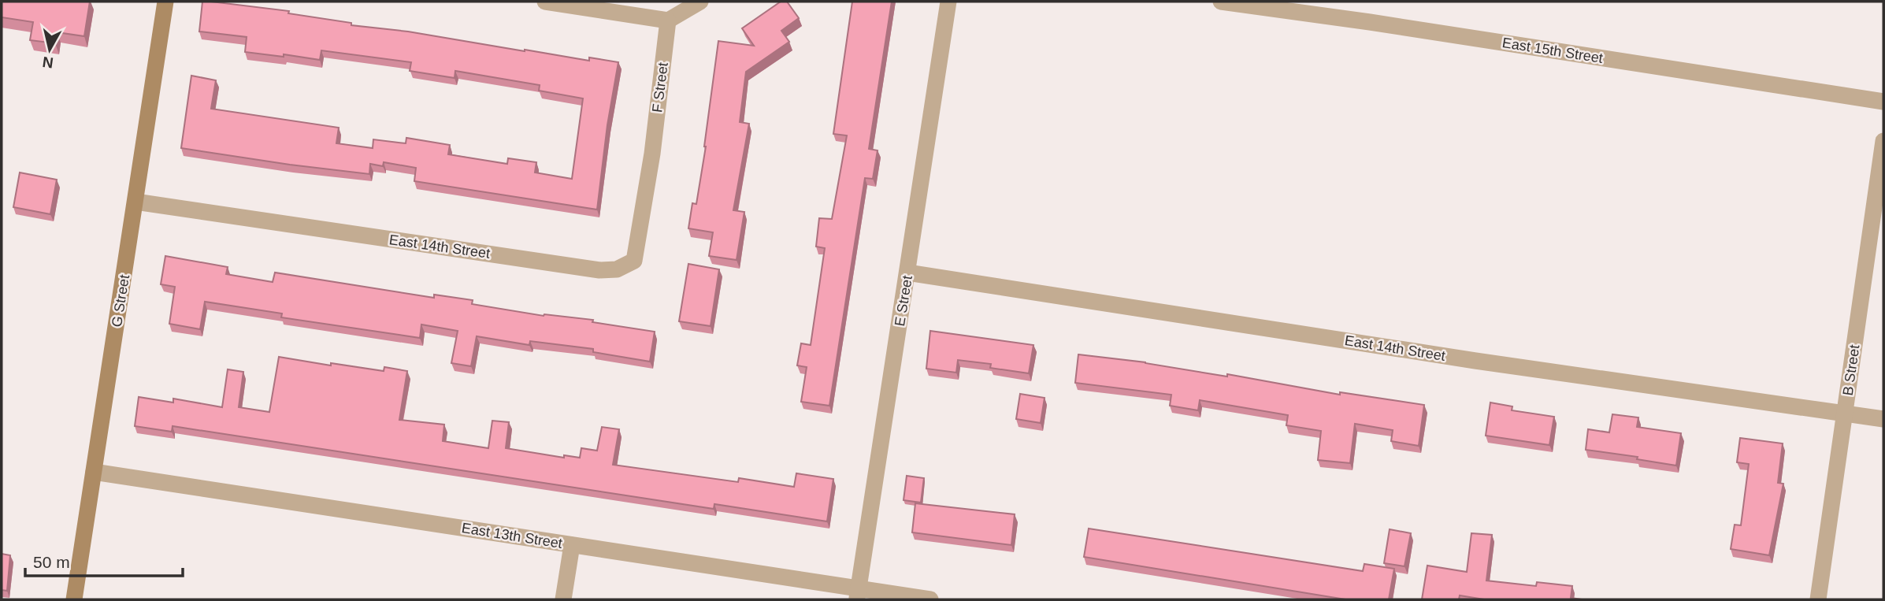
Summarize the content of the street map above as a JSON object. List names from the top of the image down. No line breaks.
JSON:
{"streets":{"main road":["G Street"],"street":["East 15th Street","F Street","East 14th Street","E Street","B Street","East 13th Street"]},"crossings":[["F Street","East 14th Street"],["East 14th Street","G Street"],["East 14th Street","E Street"],["East 14th Street","B Street"],["G Street","East 13th Street"],["E Street","East 13th Street"]],"scale_bar":"50 m","north":"bottom"}
